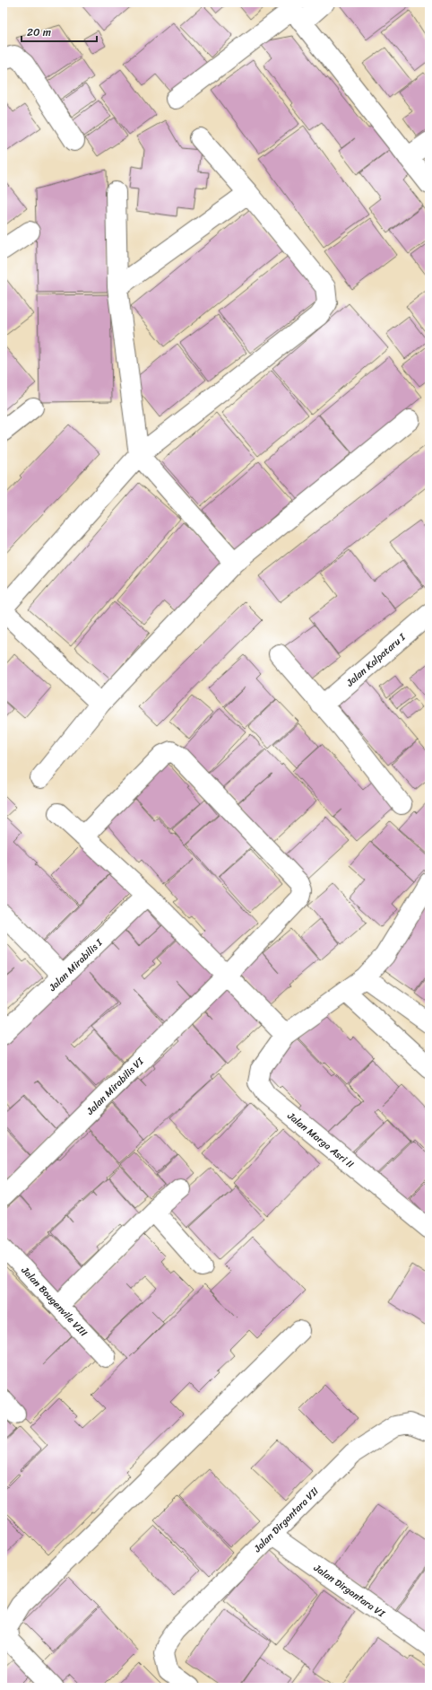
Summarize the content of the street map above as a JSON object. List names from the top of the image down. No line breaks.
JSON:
{"streets":{"street":["Jalan Kalpataru I","Jalan Mirabilis I","Jalan Mirabilis VI","Jalan Marga Asri II","Jalan Bougenvile VIII","Jalan Dirgantara VII","Jalan Dirgantara VI"]},"crossings":[["Jalan Dirgantara VII","Jalan Dirgantara VI"]],"scale_bar":"20 m"}
